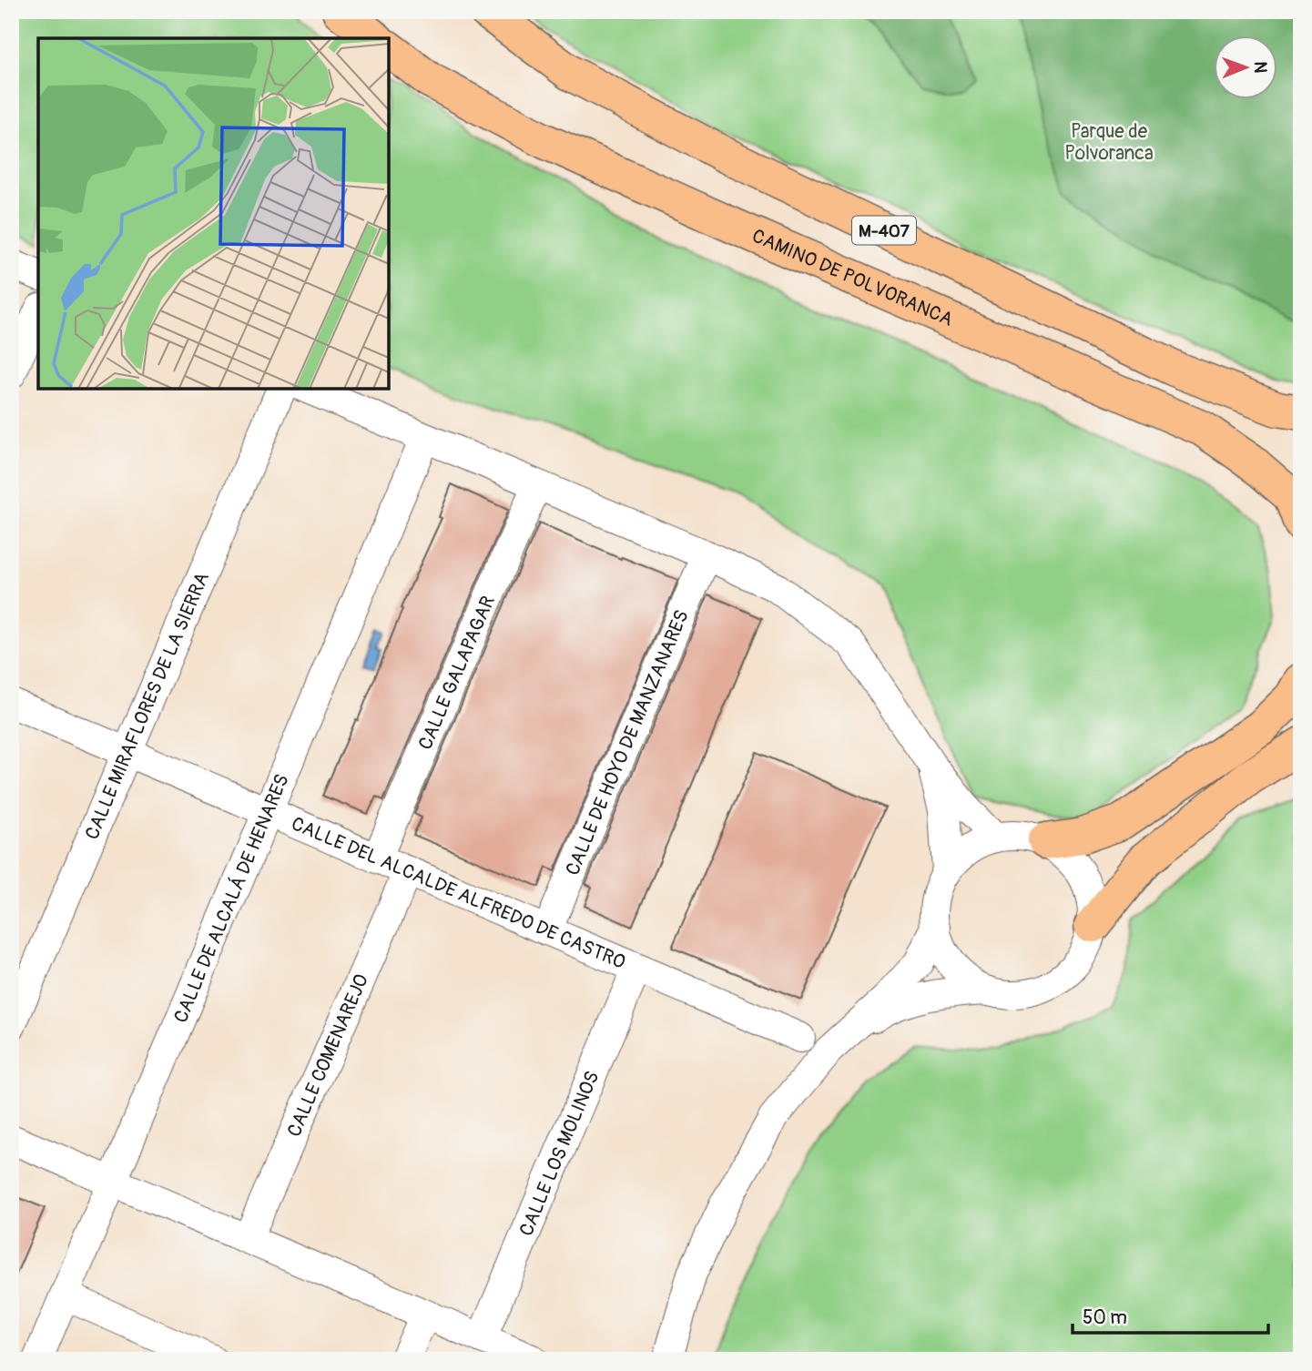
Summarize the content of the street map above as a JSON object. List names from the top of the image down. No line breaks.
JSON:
{"streets":{"highway":["M-407","CAMINO DE POLVORANCA"],"street":["CALLE GALAPAGAR","CALLE MIRAFLORES DE LA SIERRA","CALLE DE HOYO DE MANZANARES","CALLE DEL ALCALDE ALFREDO DE CASTRO","CALLE DE ALCALÁ DE HENARES","CALLE COMENAREJO","CALLE LOS MOLINOS"]},"crossings":[["CALLE GALAPAGAR","CALLE DEL ALCALDE ALFREDO DE CASTRO"],["CALLE MIRAFLORES DE LA SIERRA","CALLE DEL ALCALDE ALFREDO DE CASTRO"],["CALLE DE HOYO DE MANZANARES","CALLE DEL ALCALDE ALFREDO DE CASTRO"],["CALLE DEL ALCALDE ALFREDO DE CASTRO","CALLE DE ALCALÁ DE HENARES"],["CALLE DEL ALCALDE ALFREDO DE CASTRO","CALLE COMENAREJO"],["CALLE DEL ALCALDE ALFREDO DE CASTRO","CALLE LOS MOLINOS"]],"parks":["Parque de Polvoranca"],"scale_bar":"50 m","north":"right"}
